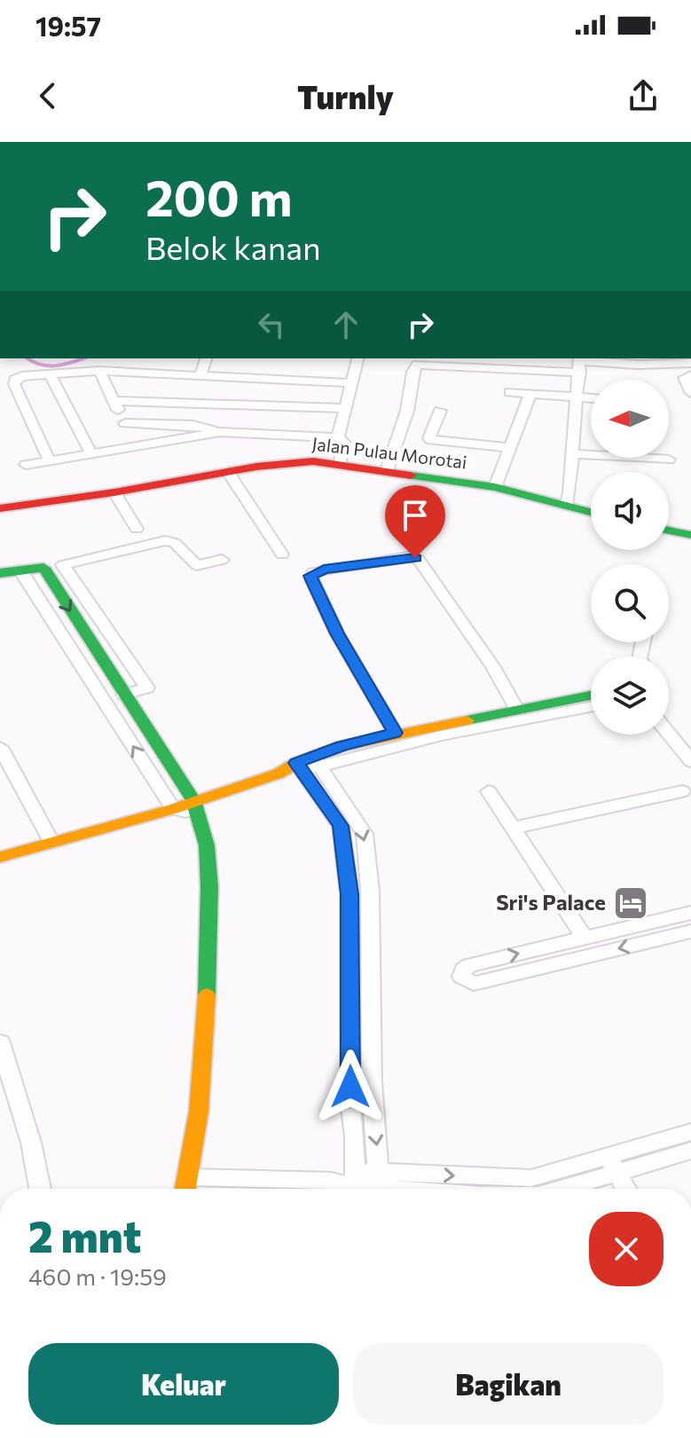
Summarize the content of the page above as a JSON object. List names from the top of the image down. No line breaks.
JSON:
{"streets":{"street":["Jalan Pulau Morotai"]},"places":{"hotel":["Sri's Palace"]},"north":"left","page":{"status":"19:57","header":"Turnly","turn":["200 m","Belok kanan"],"heading":["2 mnt","460 m · 19:59"],"buttons":["Keluar","Bagikan"]}}
